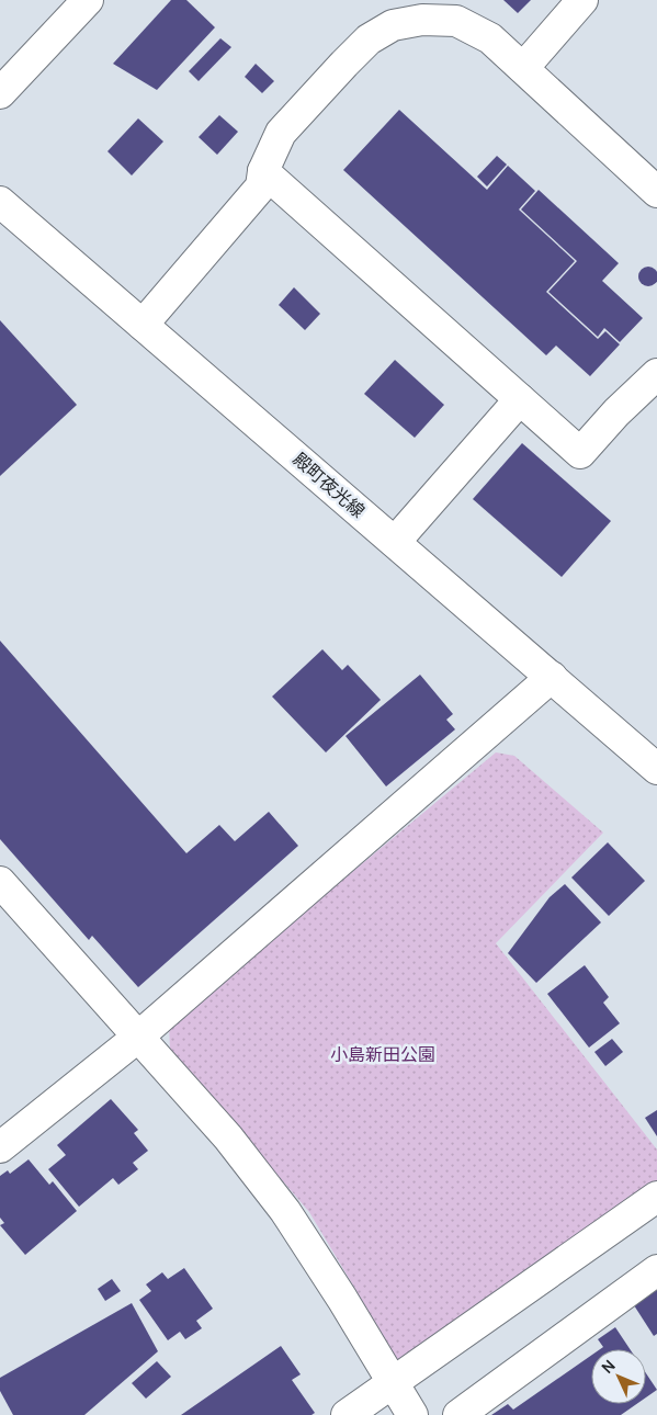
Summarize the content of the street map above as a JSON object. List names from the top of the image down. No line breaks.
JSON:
{"streets":{"street":["殿町夜光線"]},"parks":["小島新田公園"],"north":"top left"}
